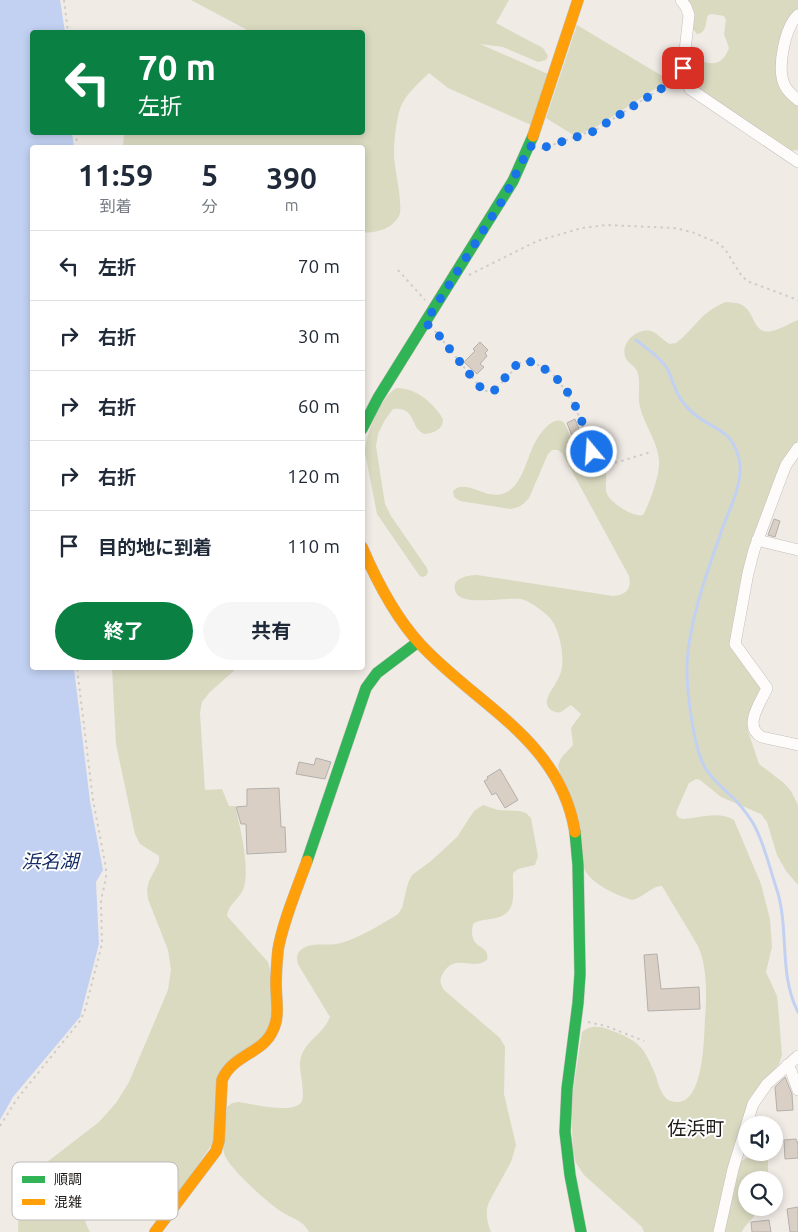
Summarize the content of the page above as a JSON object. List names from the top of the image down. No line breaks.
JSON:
{"districts":["佐浜町"],"water":["浜名湖"],"legend":["順調","混雑"],"page":{"turn":["70 m","左折"],"eta":["11:59","到着","5","分","390","m"],"list":[{"name":"左折","value":"70 m"},{"name":"右折","value":"30 m"},{"name":"右折","value":"60 m"},{"name":"右折","value":"120 m"},{"name":"目的地に到着","value":"110 m"}],"buttons":["終了","共有"]}}
